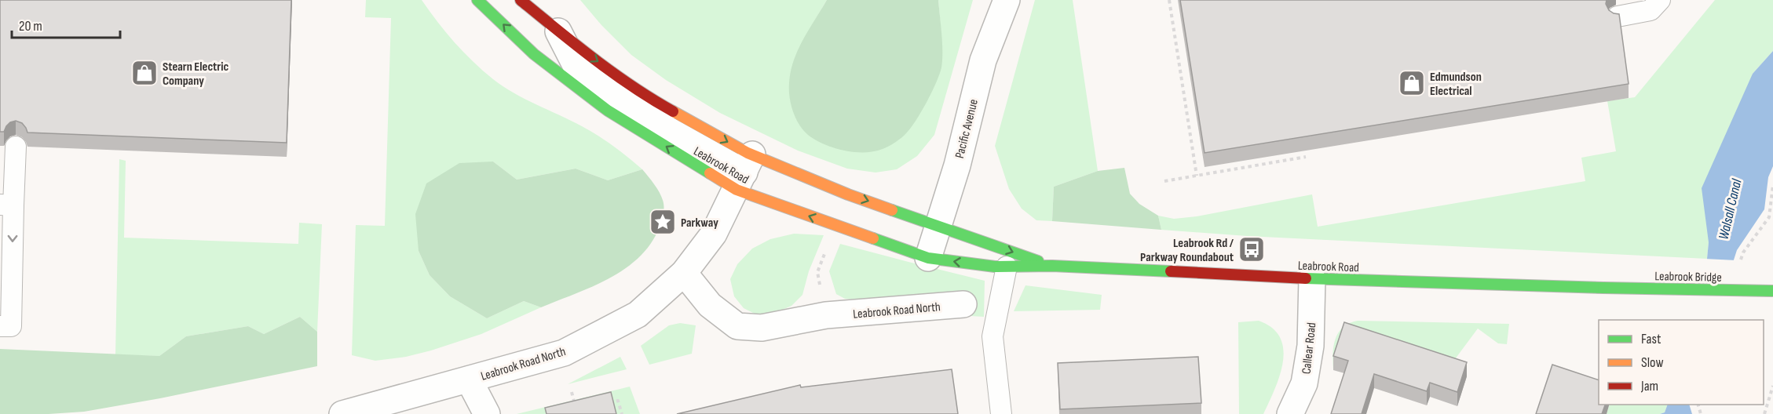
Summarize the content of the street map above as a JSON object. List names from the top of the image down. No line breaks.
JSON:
{"streets":{"main road":["Leabrook Road","Leabrook Bridge"],"street":["Pacific Avenue","Leabrook Road North","Callear Road"]},"crossings":[["Pacific Avenue","Leabrook Road"],["Leabrook Road","Leabrook Bridge"],["Leabrook Road","Leabrook Road North"],["Leabrook Road","Callear Road"]],"water":["Walsall Canal"],"places":{"shop":["Stearn Electric Company","Edmundson Electrical"],"place":["Parkway"],"bus stop":["Leabrook Rd / Parkway Roundabout"]},"legend":["Fast","Slow","Jam"],"scale_bar":"20 m"}
